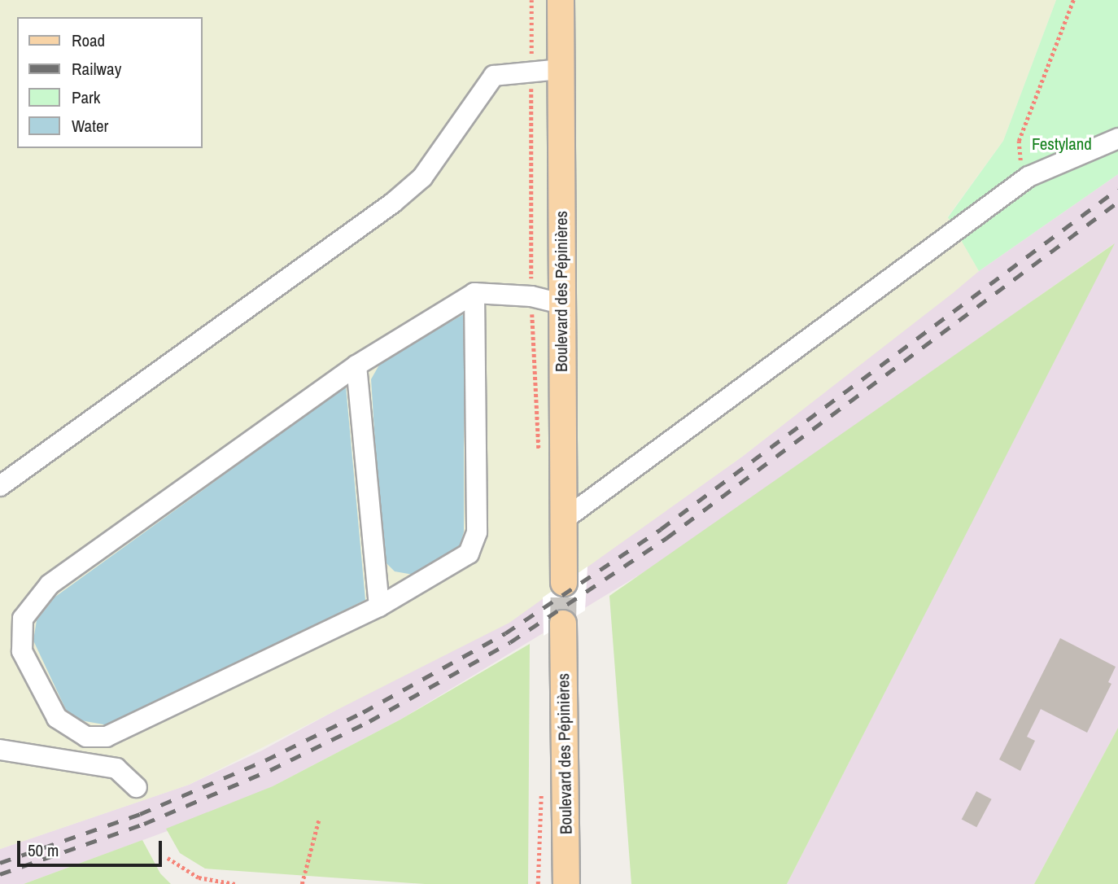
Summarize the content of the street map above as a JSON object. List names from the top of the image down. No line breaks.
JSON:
{"streets":{"main road":["Boulevard des Pépinières"]},"parks":["Festyland"],"legend":["Road","Railway","Park","Water"],"scale_bar":"50 m"}
